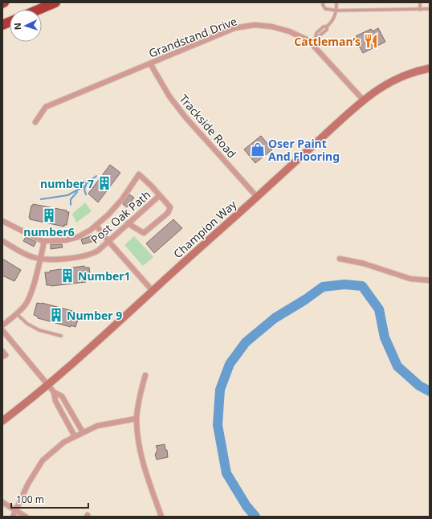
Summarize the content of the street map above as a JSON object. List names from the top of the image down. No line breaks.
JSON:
{"streets":{"main road":["Champion Way"],"street":["Grandstand Drive","Trackside Road","Post Oak Path"]},"crossings":[["Grandstand Drive","Trackside Road"],["Grandstand Drive","Champion Way"],["Trackside Road","Champion Way"]],"places":{"restaurant":["Cattleman’s"],"shop":["Oser Paint And Flooring"],"building":["number 7","number6","Number1","Number 9"]},"scale_bar":"100 m","north":"left"}
